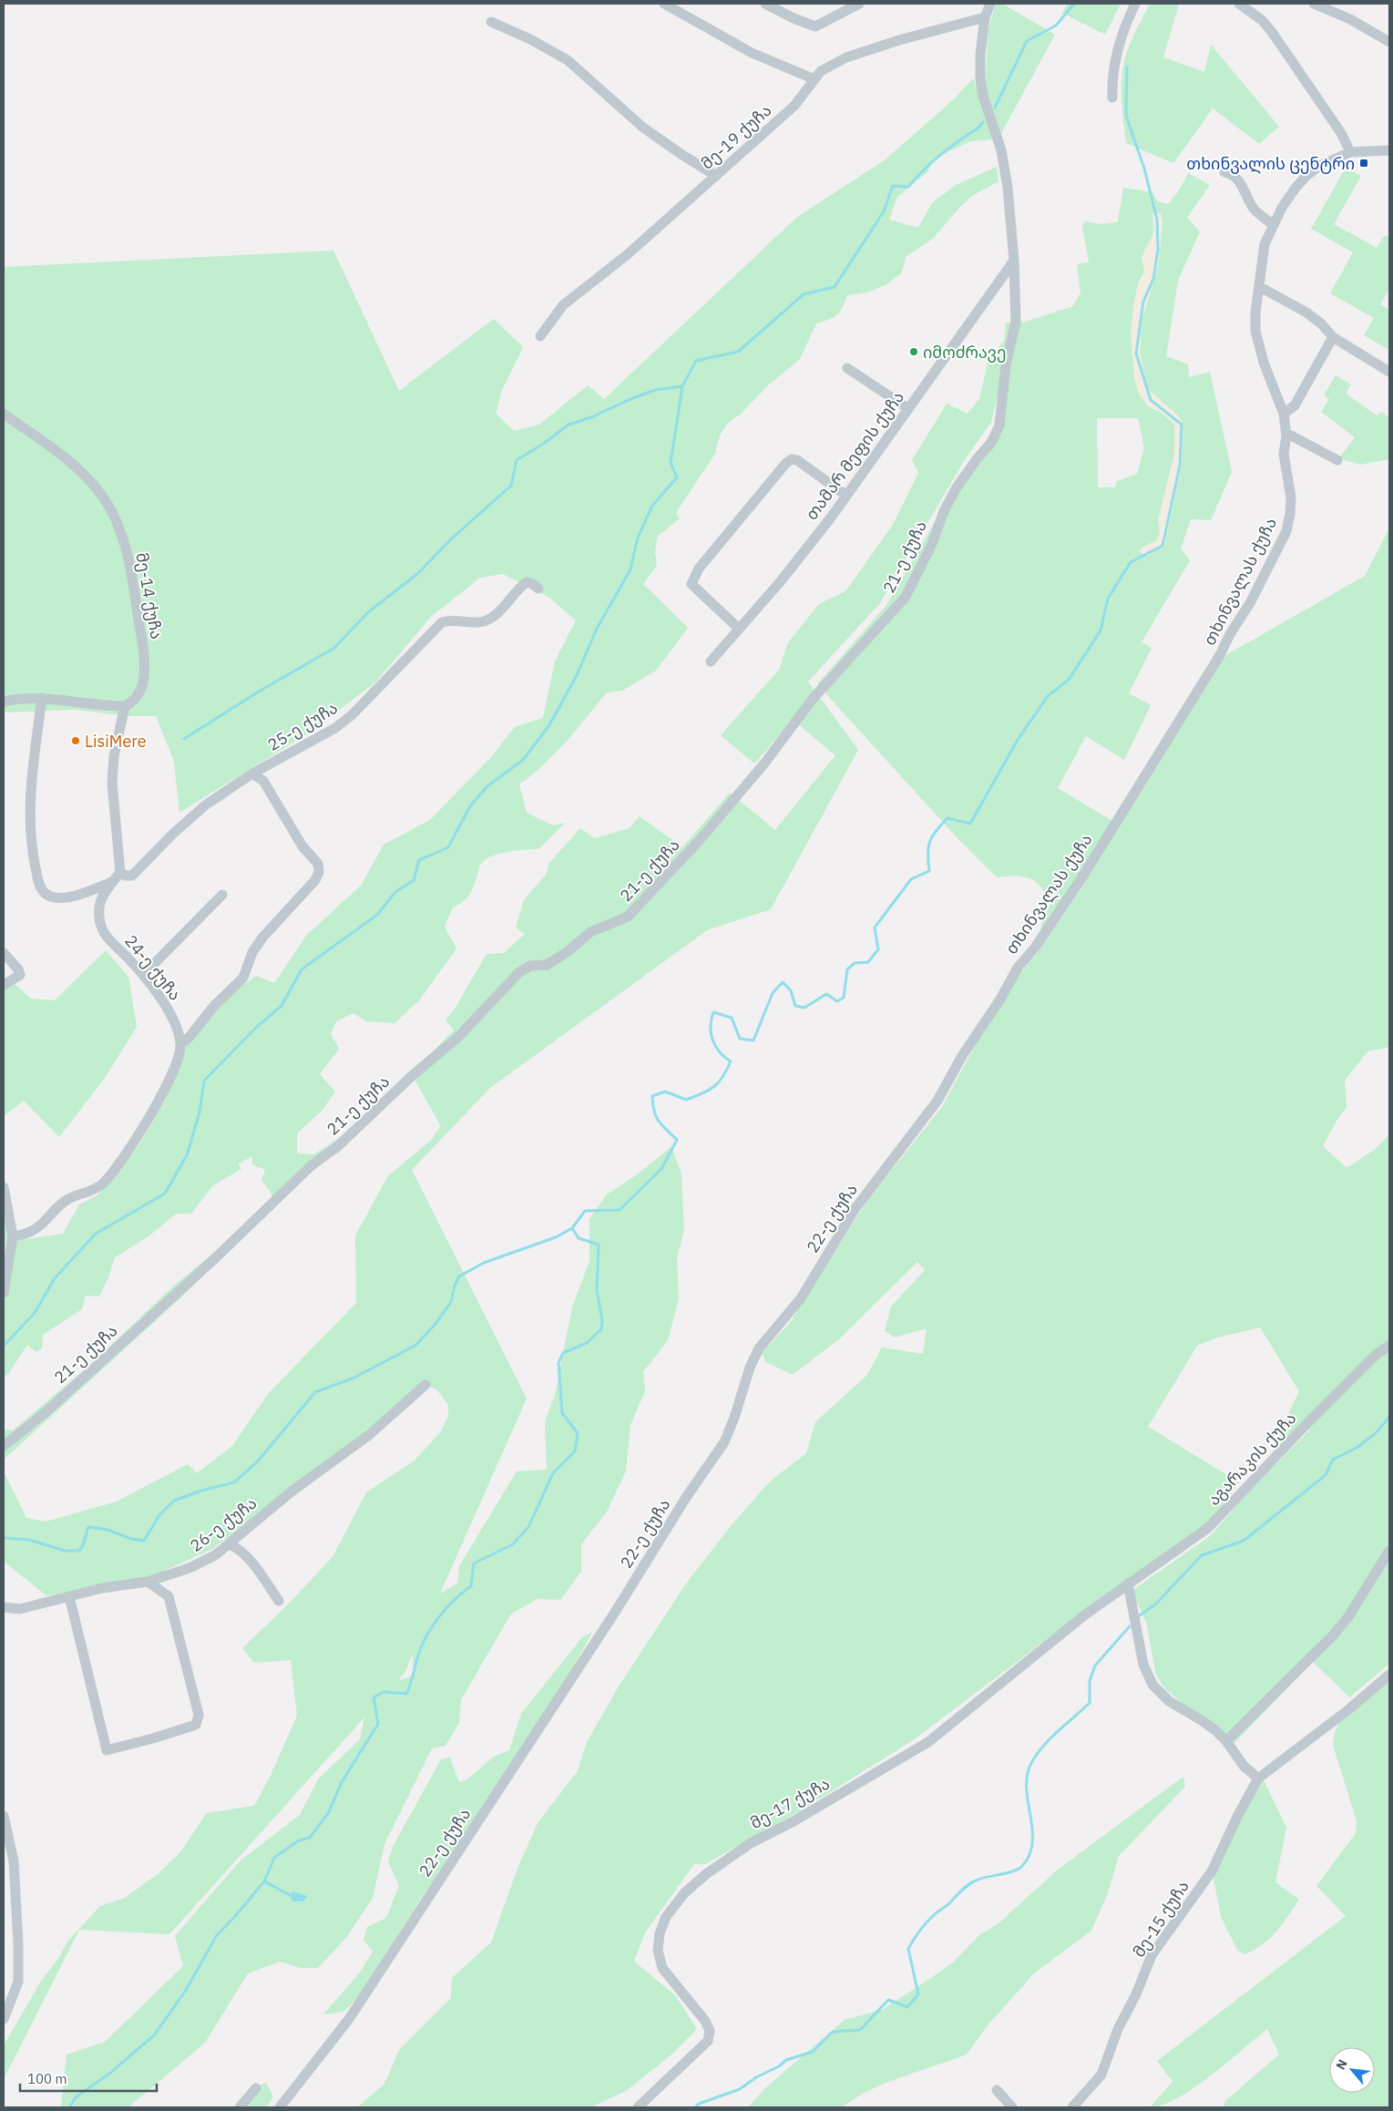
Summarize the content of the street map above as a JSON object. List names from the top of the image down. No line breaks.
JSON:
{"streets":{"street":["მე-19 ქუჩა","თამარ მეფის ქუჩა","21-ე ქუჩა","თხინვალას ქუჩა","მე-14 ქუჩა","25-ე ქუჩა","24-ე ქუჩა","22-ე ქუჩა","აგარაკის ქუჩა","26-ე ქუჩა","მე-17 ქუჩა","მე-15 ქუჩა"]},"crossings":[["მე-19 ქუჩა","21-ე ქუჩა"],["თამარ მეფის ქუჩა","21-ე ქუჩა"],["თხინვალას ქუჩა","22-ე ქუჩა"],["25-ე ქუჩა","24-ე ქუჩა"],["აგარაკის ქუჩა","მე-17 ქუჩა"]],"places":{"transit":["თხინვალის ცენტრი"],"other":["იმოძრავე","LisiMere"]},"scale_bar":"100 m","north":"top left"}
